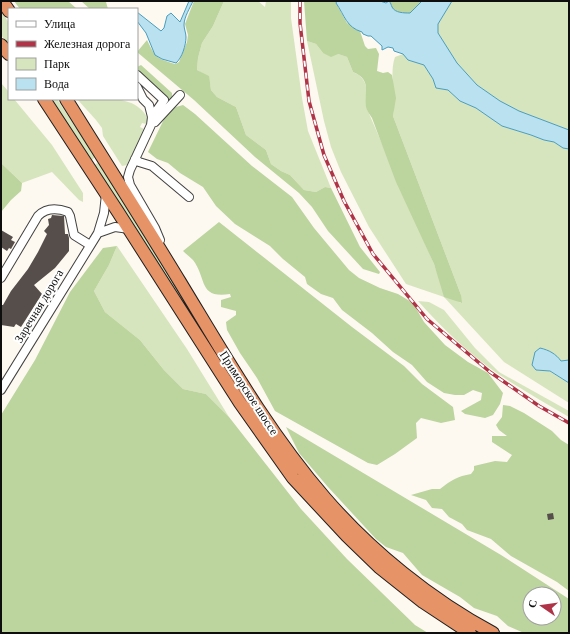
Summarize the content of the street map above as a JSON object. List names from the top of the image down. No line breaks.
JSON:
{"streets":{"highway":["Приморское шоссе"],"street":["Заречная дорога"]},"crossings":[["Заречная дорога","Приморское шоссе"]],"legend":["Улица","Железная дорога","Парк","Вода"],"north":"left"}
